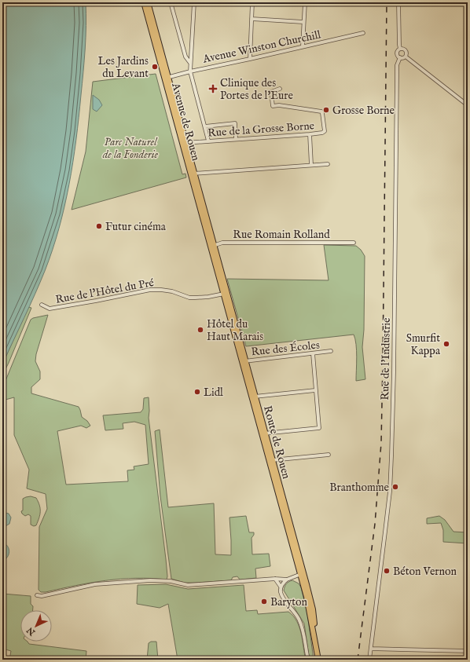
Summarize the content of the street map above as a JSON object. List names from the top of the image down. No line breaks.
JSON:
{"streets":{"main road":["Avenue de Rouen","Route de Rouen"],"street":["Avenue Winston Churchill","Rue de la Grosse Borne","Rue Romain Rolland","Rue de l'Hôtel du Pré","Rue des Écoles","Rue de l'Industrie"]},"crossings":[["Avenue Winston Churchill","Avenue de Rouen"],["Avenue de Rouen","Rue de la Grosse Borne"],["Avenue de Rouen","Rue Romain Rolland"],["Avenue de Rouen","Route de Rouen"],["Rue Romain Rolland","Route de Rouen"],["Rue de l'Hôtel du Pré","Route de Rouen"],["Rue des Écoles","Route de Rouen"]],"parks":["Parc Naturel de la Fonderie"],"places":{"other":["Les Jardins du Levant","Grosse Borne","Futur cinéma","Hôtel du Haut Marais","Smurfit Kappa","Lidl","Branthomme","Béton Vernon","Baryton"],"health":["Clinique des Portes de l'Eure"]},"north":"bottom left"}
